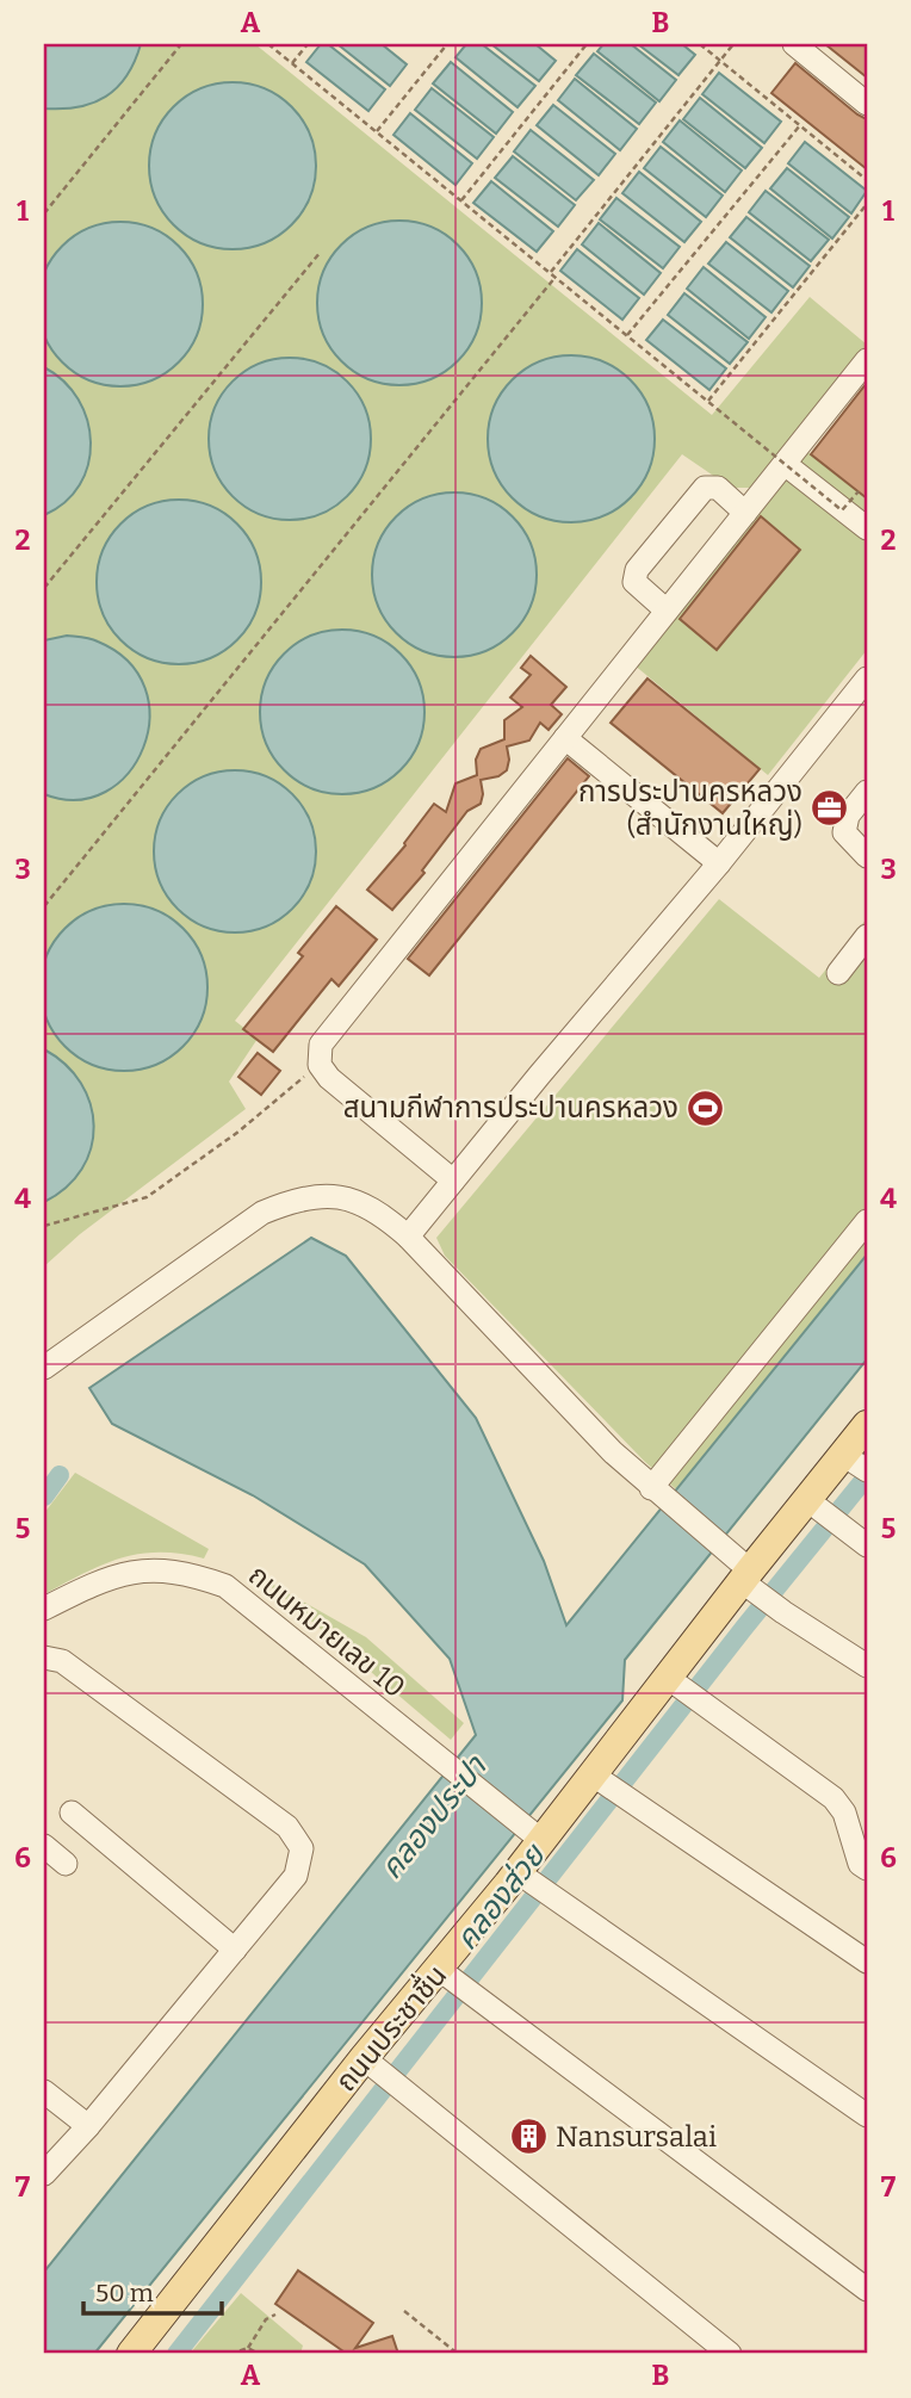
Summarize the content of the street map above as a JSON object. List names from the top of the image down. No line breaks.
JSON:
{"streets":{"main road":["ถนนประชาชื่น"],"street":["ถนนหมายเลข 10"]},"crossings":[["ถนนหมายเลข 10","ถนนประชาชื่น"]],"water":["คลองประปา","คลองส่วย"],"places":{"office":["การประปานครหลวง (สำนักงานใหญ่)"],"sports":["สนามกีฬาการประปานครหลวง"],"building":["Nansursalai"]},"scale_bar":"50 m","grid":{"columns":["A","B"],"rows":["1","2","3","4","5","6","7"]}}
